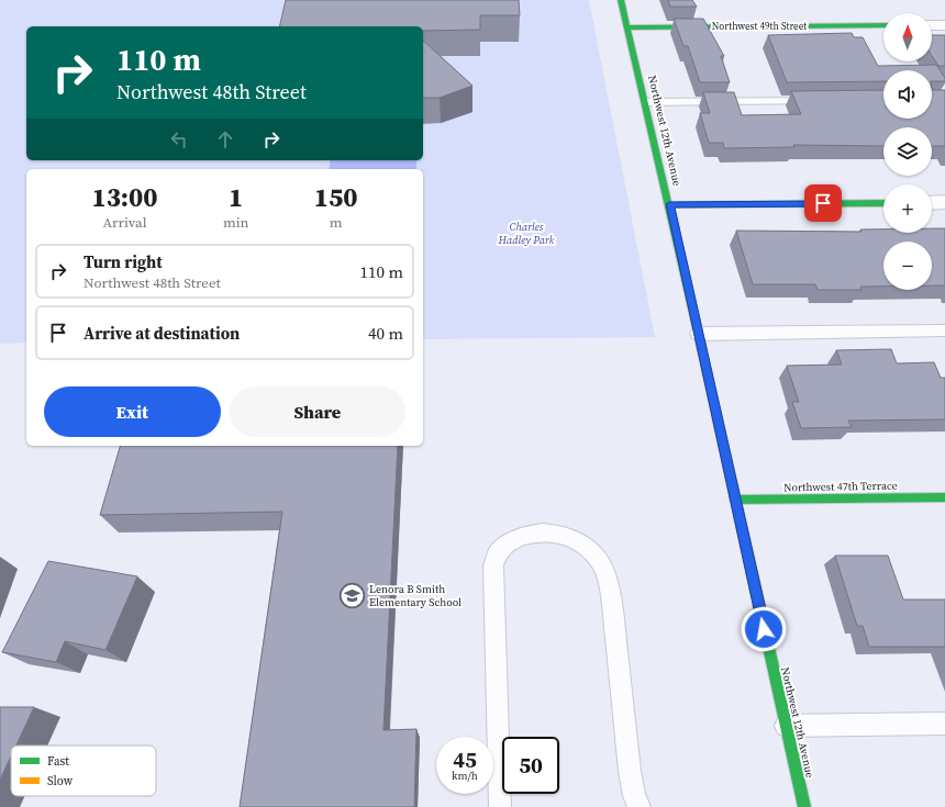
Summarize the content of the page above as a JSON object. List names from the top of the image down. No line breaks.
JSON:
{"streets":{"main road":["Northwest 49th Street","Northwest 12th Avenue","Northwest 47th Terrace"]},"crossings":[["Northwest 49th Street","Northwest 12th Avenue"],["Northwest 12th Avenue","Northwest 47th Terrace"]],"parks":["Charles Hadley Park"],"places":{"school or university":["Lenora B Smith Elementary School"]},"legend":["Fast","Slow"],"north":"top","page":{"map_buttons":["+","−"],"turn":["110 m","Northwest 48th Street"],"eta":["13:00","Arrival","1","min","150","m"],"list":[{"name":"Turn right","note":"Northwest 48th Street","value":"110 m"},{"name":"Arrive at destination","value":"40 m"}],"buttons":["Exit","Share"],"speed":"45 km/h","limit":"50"}}
